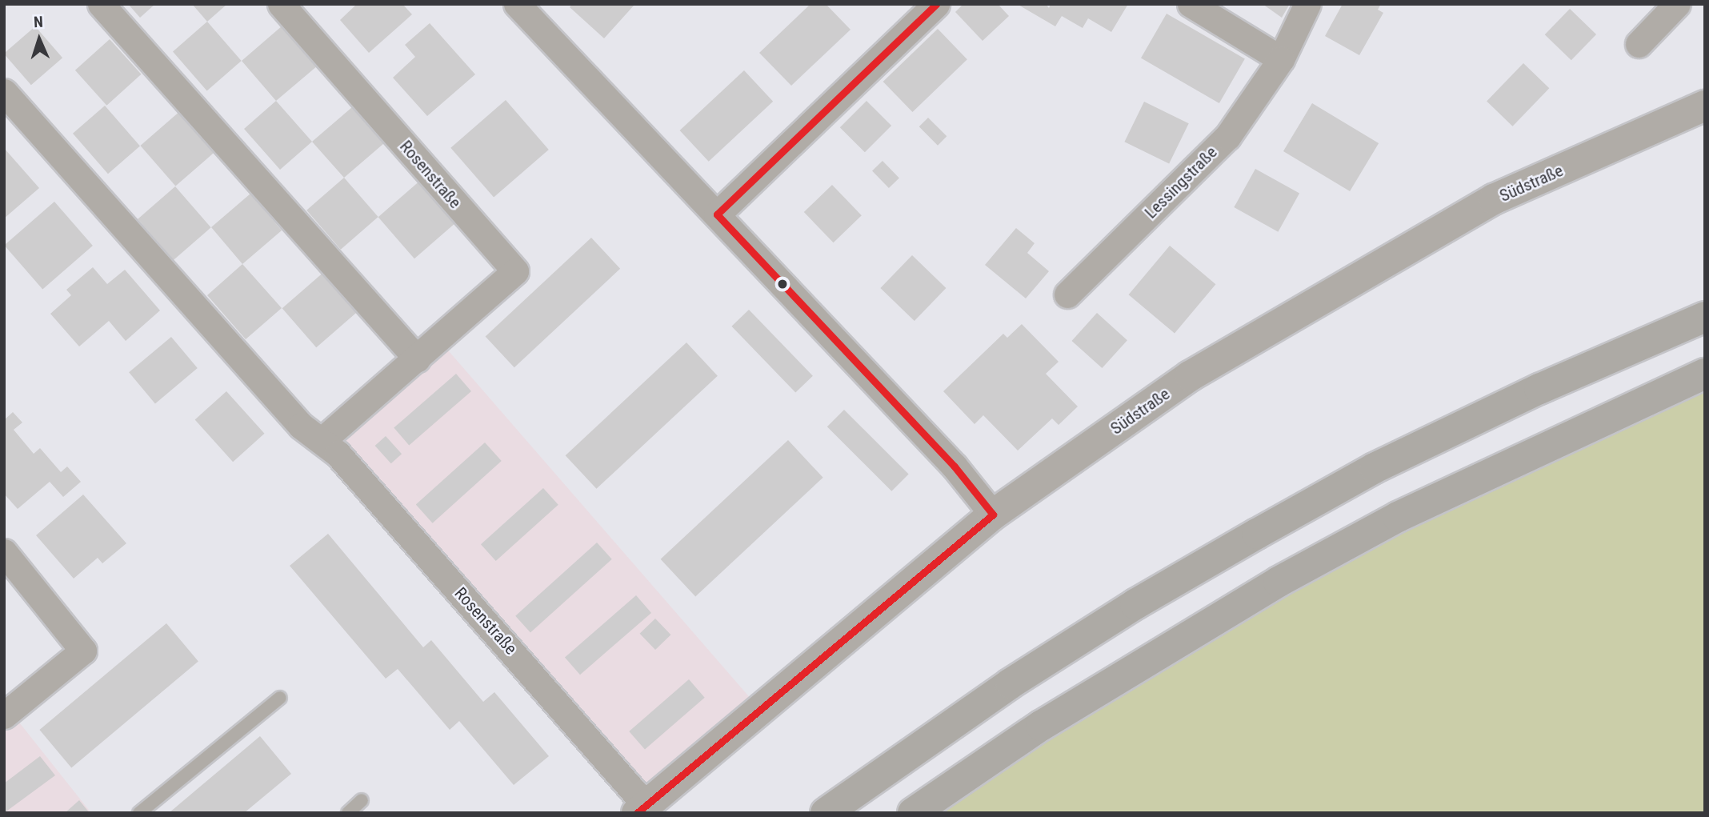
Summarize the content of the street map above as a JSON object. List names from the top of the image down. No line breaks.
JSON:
{"streets":{"street":["Rosenstraße","Lessingstraße","Südstraße"]},"crossings":[["Rosenstraße","Südstraße"]],"north":"top"}
